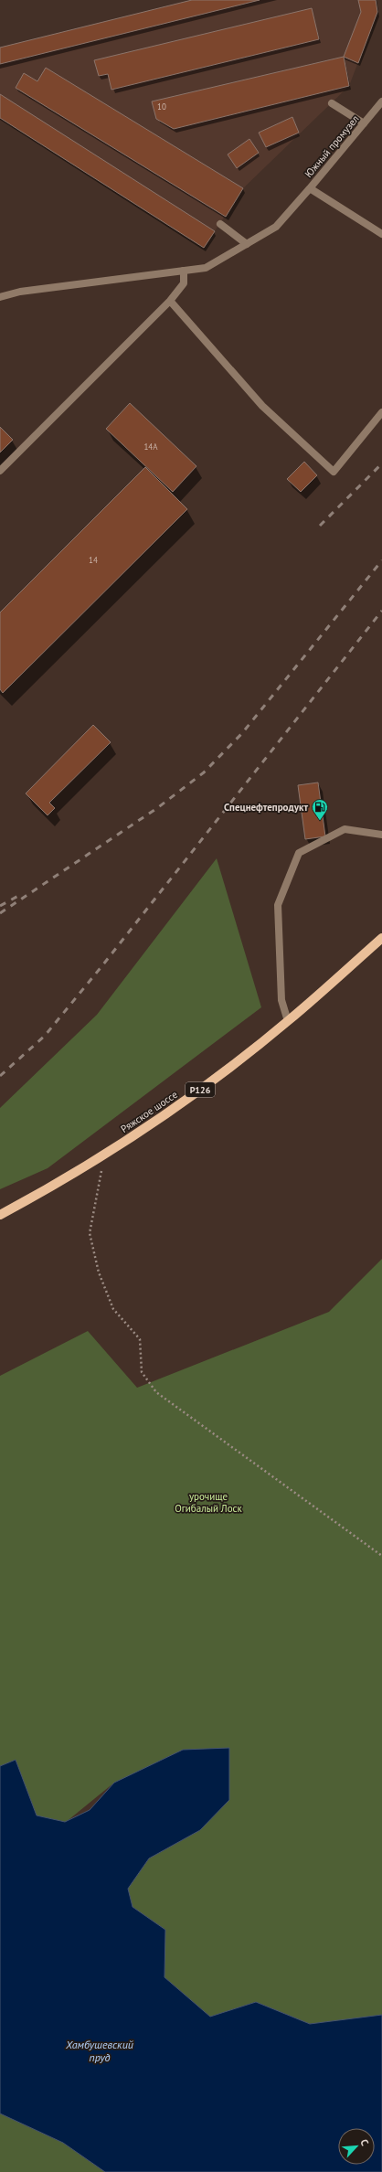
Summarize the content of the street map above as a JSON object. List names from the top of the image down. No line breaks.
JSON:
{"streets":{"main road":["Р126","Ряжское шоссе"],"street":["Южный промузел"]},"water":["Хамбушевский пруд"],"parks":["урочище Огибалый Лоск"],"places":{"fuel station":["Спецнефтепродукт"]},"house_numbers":["10","14А","14"],"north":"top right"}
